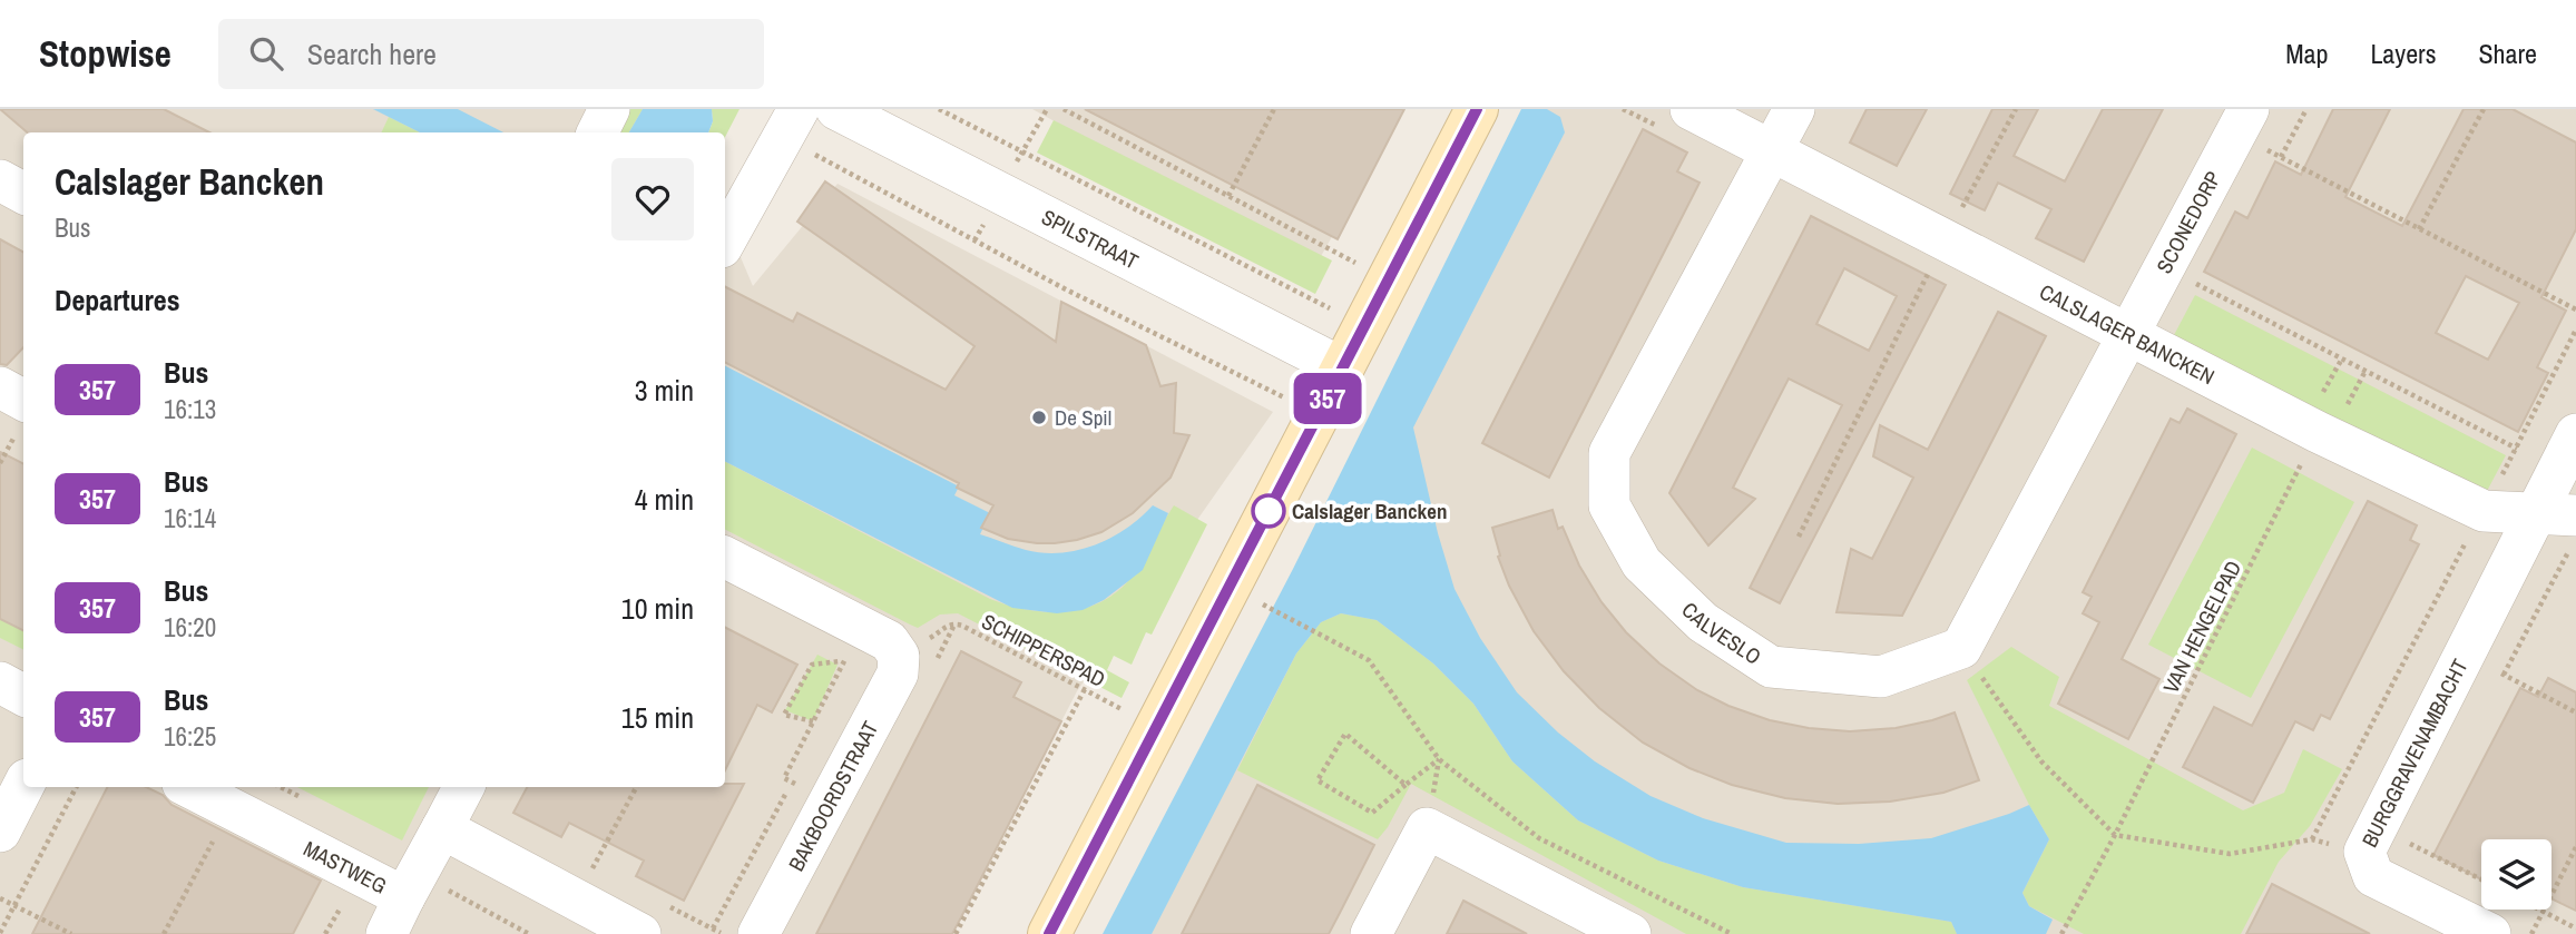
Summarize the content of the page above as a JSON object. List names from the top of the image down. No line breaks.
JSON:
{"streets":{"street":["SCONEDORP","SPILSTRAAT","CALSLAGER BANCKEN","CALVESLO","BURGGRAVENAMBACHT","BAKBOORDSTRAAT","MASTWEG"],"path":["VAN HENGELPAD","SCHIPPERSPAD"]},"crossings":[["SCONEDORP","CALSLAGER BANCKEN"],["CALSLAGER BANCKEN","VAN HENGELPAD"],["CALSLAGER BANCKEN","CALVESLO"],["CALSLAGER BANCKEN","BURGGRAVENAMBACHT"],["SCHIPPERSPAD","BAKBOORDSTRAAT"]],"places":["De Spil","Calslager Bancken"],"lines":["bus line 357"],"page":{"header":"Stopwise","search":"Search here","nav":["Map","Layers","Share"],"on_map":"357","heading":[["Calslager Bancken","Bus"],"Departures"],"list":[{"mark":"357","name":"Bus","note":"16:13","value":"3 min"},{"mark":"357","name":"Bus","note":"16:14","value":"4 min"},{"mark":"357","name":"Bus","note":"16:20","value":"10 min"},{"mark":"357","name":"Bus","note":"16:25","value":"15 min"}]}}
